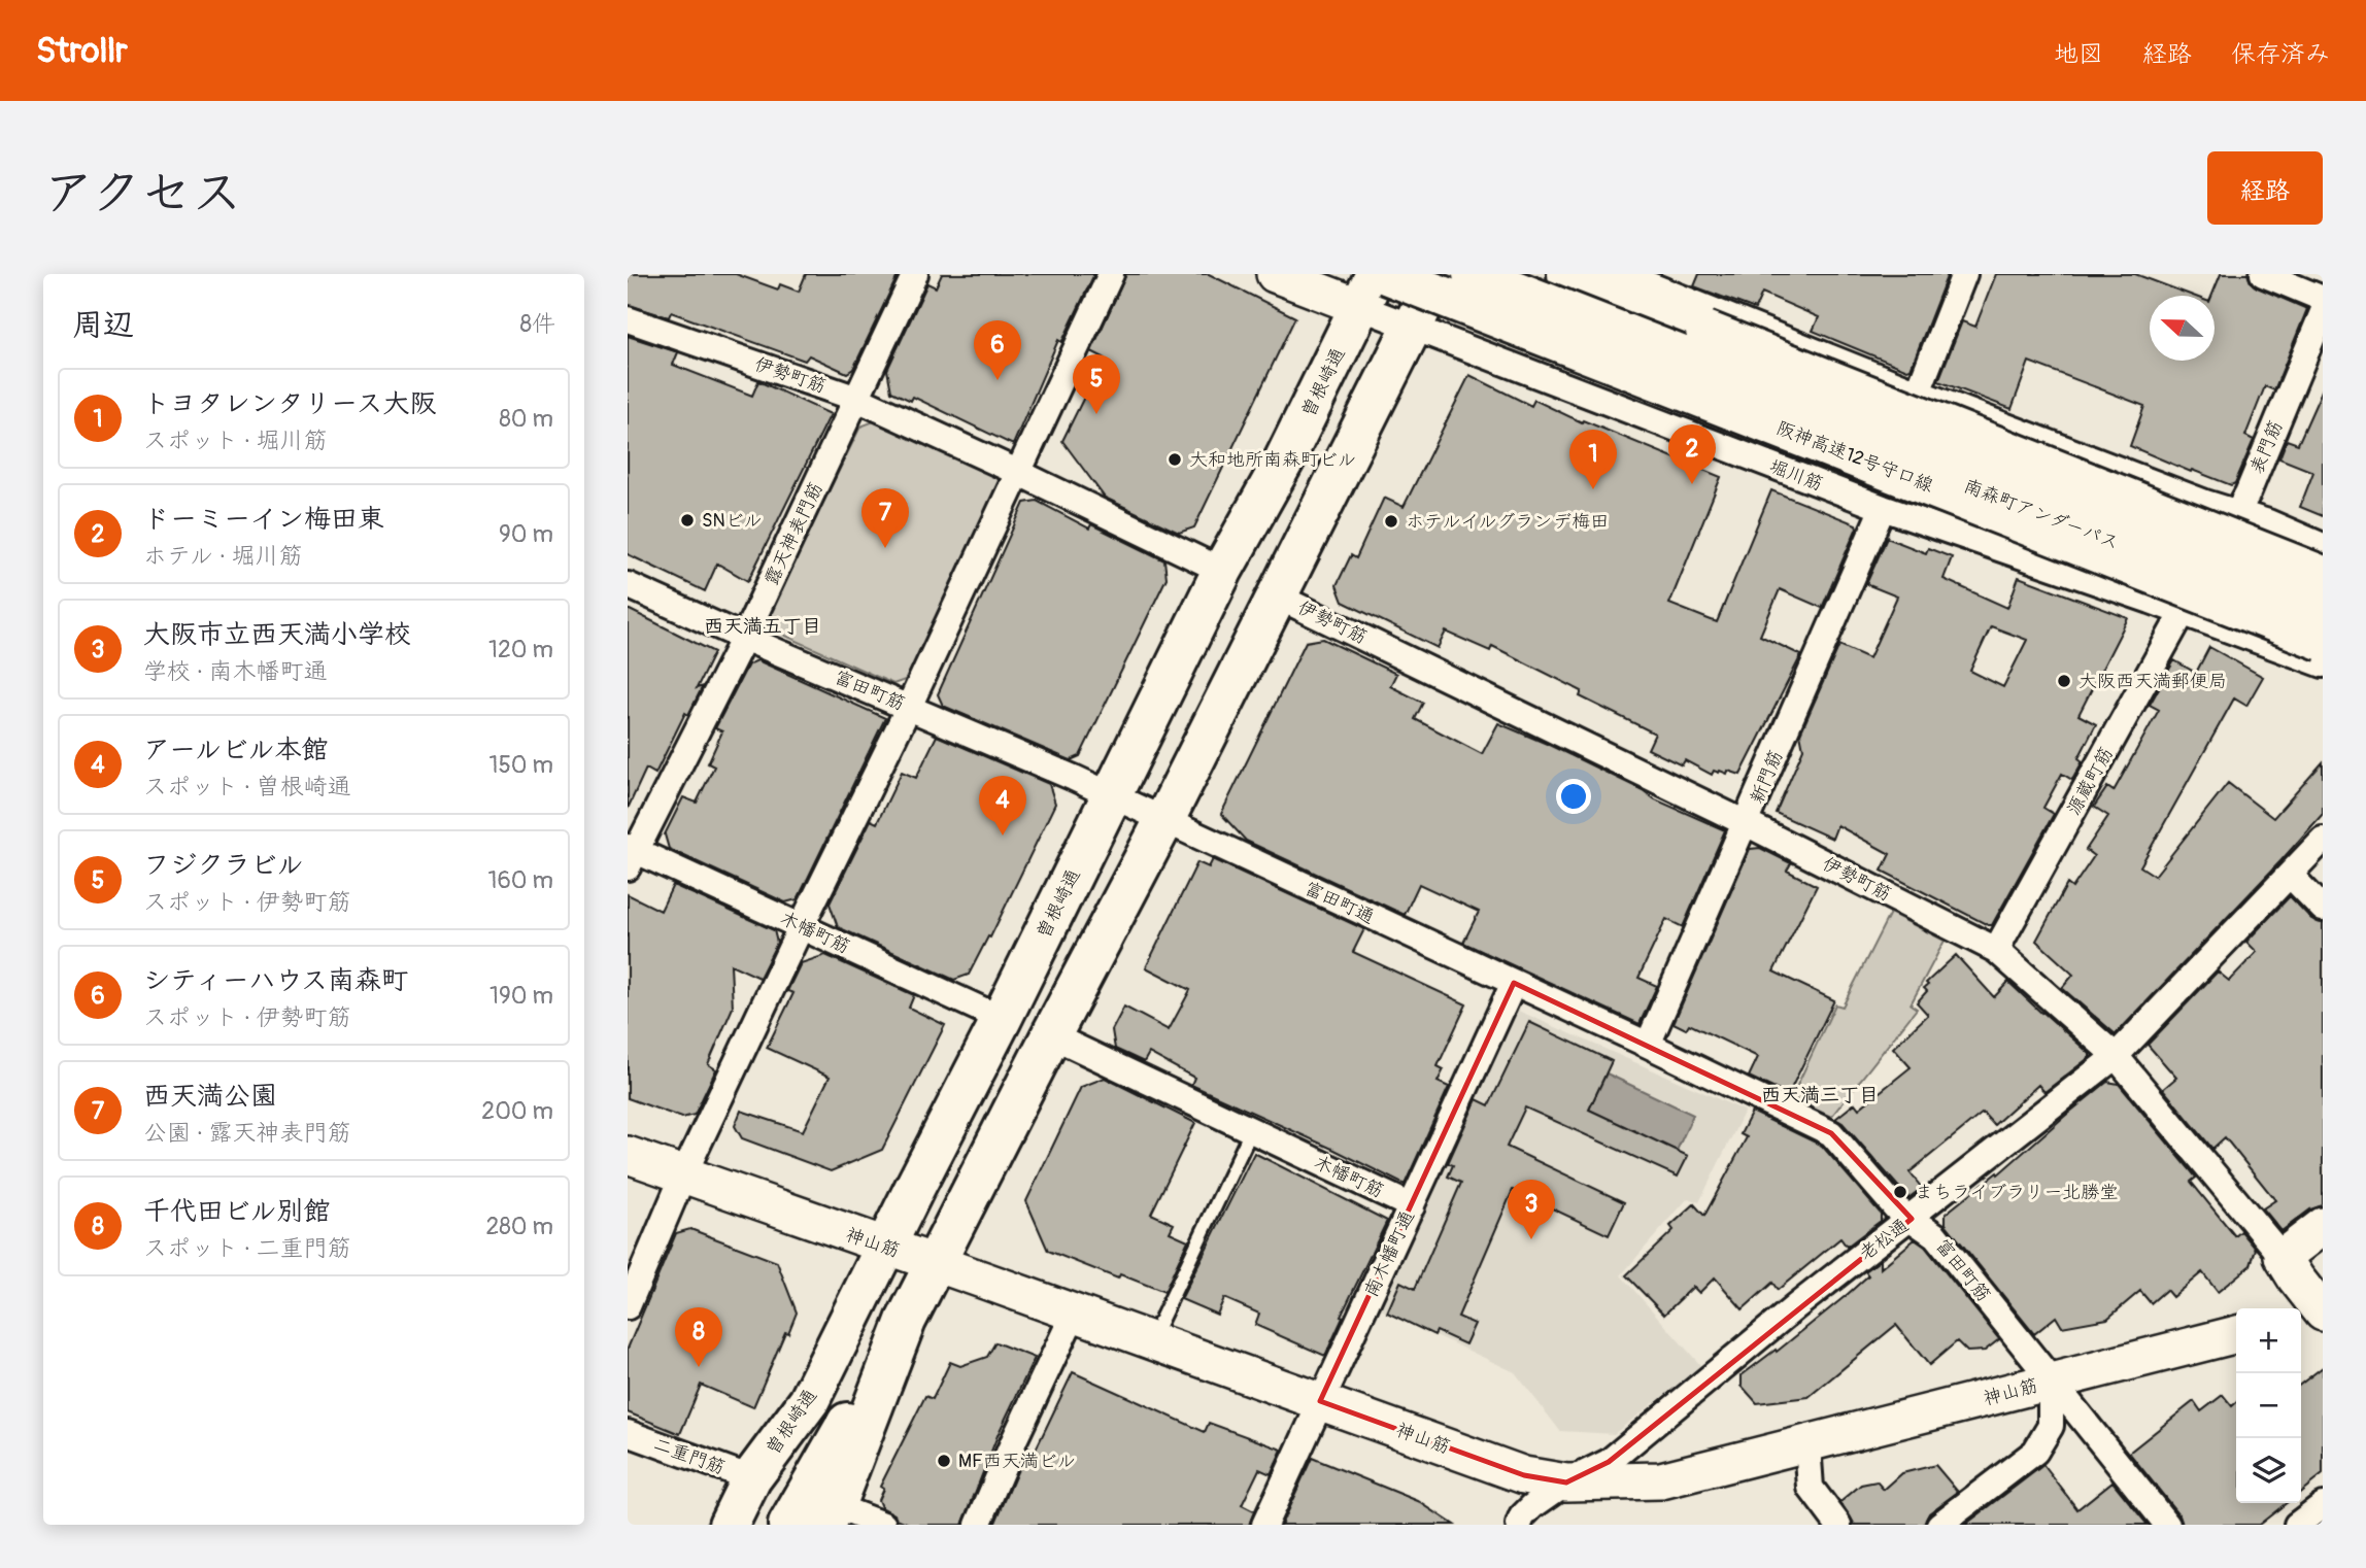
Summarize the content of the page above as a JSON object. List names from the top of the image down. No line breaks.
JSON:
{"streets":{"highway":["曽根崎通","阪神高速12号守口線"],"street":["伊勢町筋","表門筋","堀川筋","南森町アンダーパス","露天神表門筋","富田町筋","新門筋","源蔵町筋","富田町通","木幡町筋","老松通","神山筋","南木幡町通","二重門筋"]},"crossings":[["伊勢町筋","曽根崎通"],["伊勢町筋","露天神表門筋"],["伊勢町筋","新門筋"],["伊勢町筋","源蔵町筋"],["伊勢町筋","老松通"],["曽根崎通","堀川筋"],["曽根崎通","富田町筋"],["曽根崎通","木幡町筋"],["曽根崎通","神山筋"],["曽根崎通","二重門筋"],["表門筋","南森町アンダーパス"],["表門筋","源蔵町筋"],["堀川筋","新門筋"],["堀川筋","源蔵町筋"],["南森町アンダーパス","源蔵町筋"],["露天神表門筋","富田町筋"],["露天神表門筋","木幡町筋"],["富田町筋","新門筋"],["富田町筋","富田町通"],["富田町筋","老松通"],["富田町筋","神山筋"],["富田町筋","南木幡町通"],["富田町通","南木幡町通"],["木幡町筋","南木幡町通"],["老松通","神山筋"],["神山筋","南木幡町通"]],"districts":["西天満五丁目","西天満三丁目"],"places":["大和地所南森町ビル","SNビル","ホテルイルグランデ梅田","大阪西天満郵便局","まちライブラリー北勝堂","MF西天満ビル"],"north":"left","page":{"header":"Strollr","nav":["地図","経路","保存済み"],"title":"アクセス","buttons":"経路","heading":["周辺","8件"],"pins":["6","5","2","1","7","4","3","8"],"list":[{"mark":"1","name":"トヨタレンタリース大阪","note":"スポット · 堀川筋","value":"80 m"},{"mark":"2","name":"ドーミーイン梅田東","note":"ホテル · 堀川筋","value":"90 m"},{"mark":"3","name":"大阪市立西天満小学校","note":"学校 · 南木幡町通","value":"120 m"},{"mark":"4","name":"アールビル本館","note":"スポット · 曽根崎通","value":"150 m"},{"mark":"5","name":"フジクラビル","note":"スポット · 伊勢町筋","value":"160 m"},{"mark":"6","name":"シティーハウス南森町","note":"スポット · 伊勢町筋","value":"190 m"},{"mark":"7","name":"西天満公園","note":"公園 · 露天神表門筋","value":"200 m"},{"mark":"8","name":"千代田ビル別館","note":"スポット · 二重門筋","value":"280 m"}],"map_buttons":["+","−"]}}
